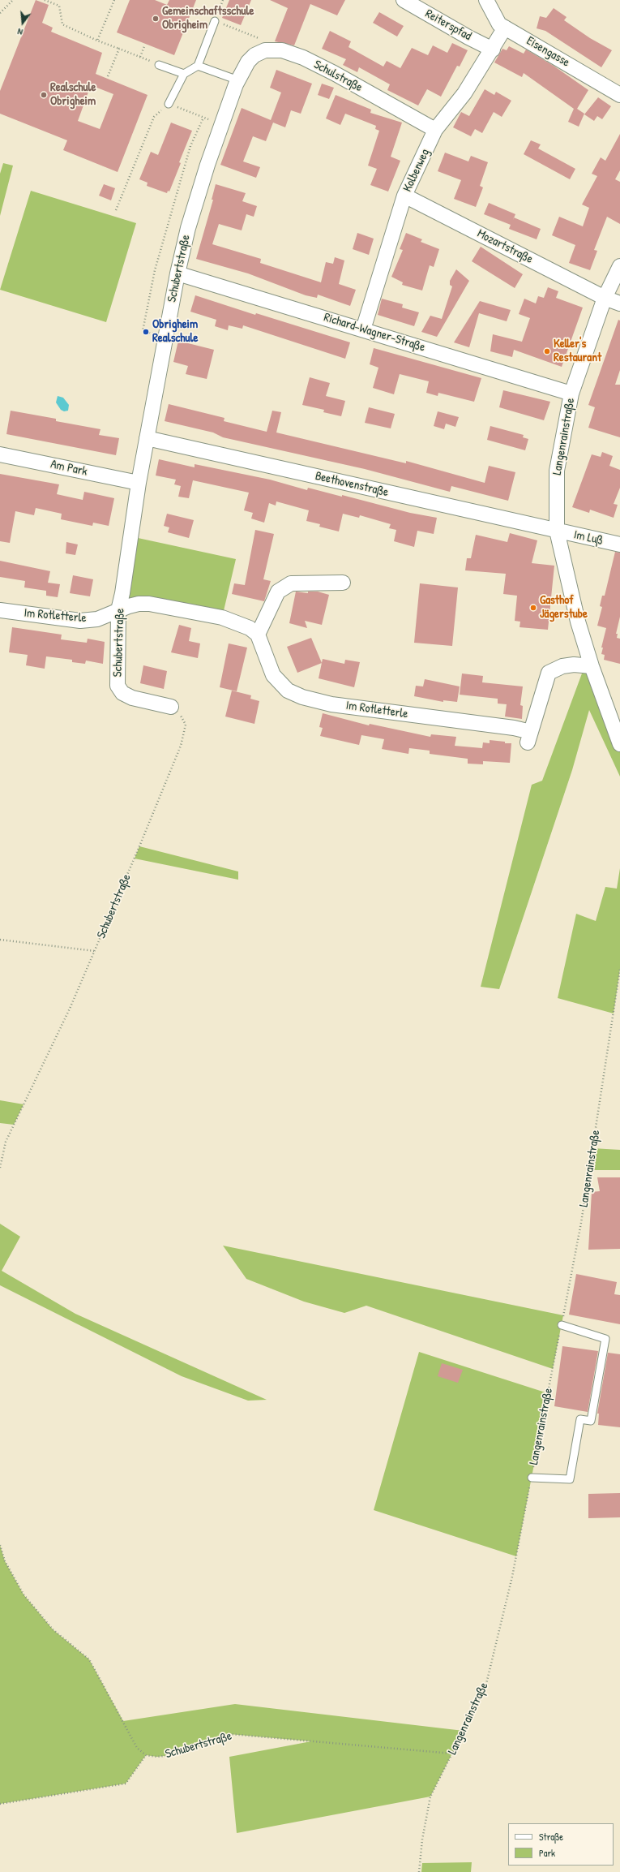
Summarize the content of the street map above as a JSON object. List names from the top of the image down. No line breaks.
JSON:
{"streets":{"street":["Reiterspfad","Eisengasse","Schulstraße","Kolbenweg","Mozartstraße","Schubertstraße","Richard-Wagner-Straße","Langenrainstraße","Am Park","Beethovenstraße","Im Luß","Im Rotletterle"]},"crossings":[["Reiterspfad","Kolbenweg"],["Eisengasse","Kolbenweg"],["Schulstraße","Kolbenweg"],["Kolbenweg","Mozartstraße"],["Kolbenweg","Richard-Wagner-Straße"],["Mozartstraße","Langenrainstraße"],["Schubertstraße","Richard-Wagner-Straße"],["Schubertstraße","Langenrainstraße"],["Schubertstraße","Am Park"],["Schubertstraße","Beethovenstraße"],["Schubertstraße","Im Rotletterle"],["Richard-Wagner-Straße","Langenrainstraße"],["Langenrainstraße","Beethovenstraße"],["Langenrainstraße","Im Luß"],["Langenrainstraße","Im Rotletterle"],["Beethovenstraße","Im Luß"]],"places":["Gemeinschaftsschule Obrigheim","Realschule Obrigheim","Obrigheim Realschule","Keller's Restaurant","Gasthof Jägerstube"],"legend":["Straße","Park"],"north":"bottom"}
